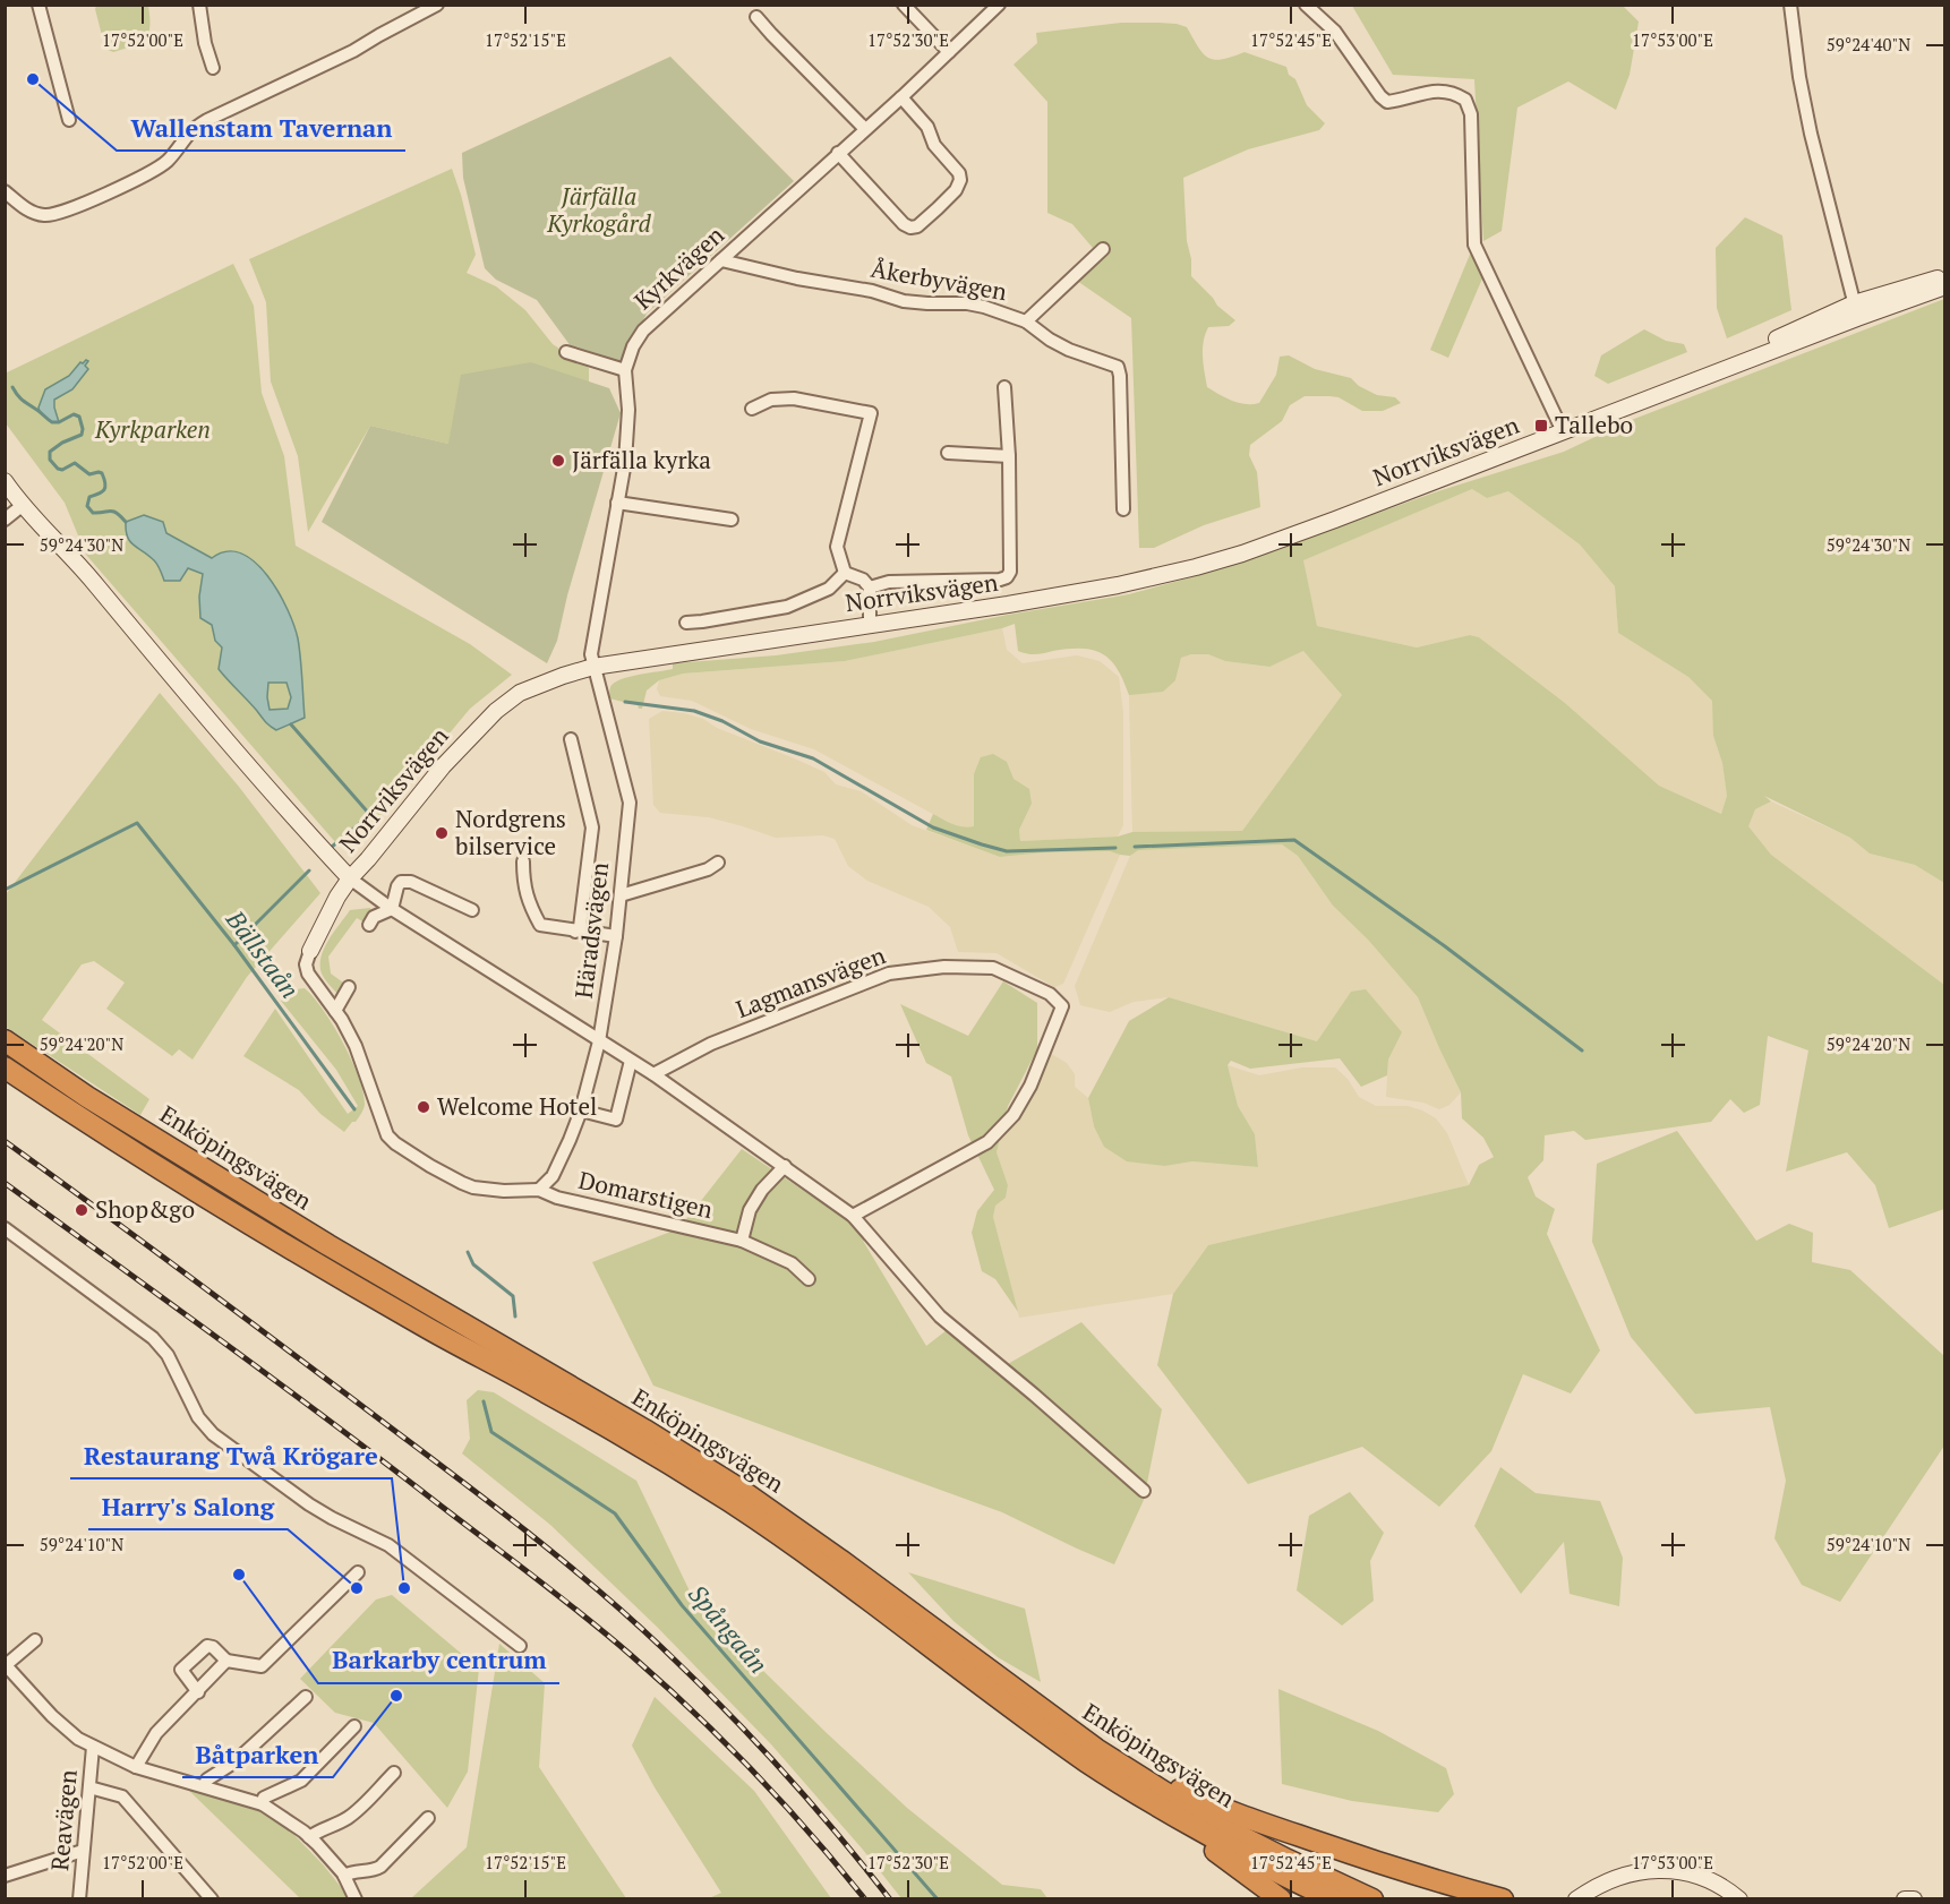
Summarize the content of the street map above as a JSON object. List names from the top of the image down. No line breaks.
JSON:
{"streets":{"highway":["Enköpingsvägen"],"street":["Kyrkvägen","Åkerbyvägen","Norrviksvägen","Häradsvägen","Lagmansvägen","Domarstigen","Reavägen"]},"crossings":[["Kyrkvägen","Åkerbyvägen"],["Kyrkvägen","Norrviksvägen"],["Kyrkvägen","Häradsvägen"],["Norrviksvägen","Häradsvägen"],["Norrviksvägen","Domarstigen"],["Häradsvägen","Domarstigen"]],"water":["Bällstaån","Spångaån"],"parks":["Järfälla Kyrkogård","Kyrkparken"],"places":{"other":["Wallenstam Tavernan","Järfälla kyrka","Nordgrens bilservice","Welcome Hotel","Shop&go","Barkarby centrum","Harry's Salong","Restaurang Twå Krögare","Båtparken"],"transit":["Tallebo"]},"coordinates":["17°52'00\"E","17°52'15\"E","17°52'30\"E","17°52'45\"E","17°53'00\"E","59°24'40\"N","59°24'30\"N","59°24'20\"N","59°24'10\"N"]}
